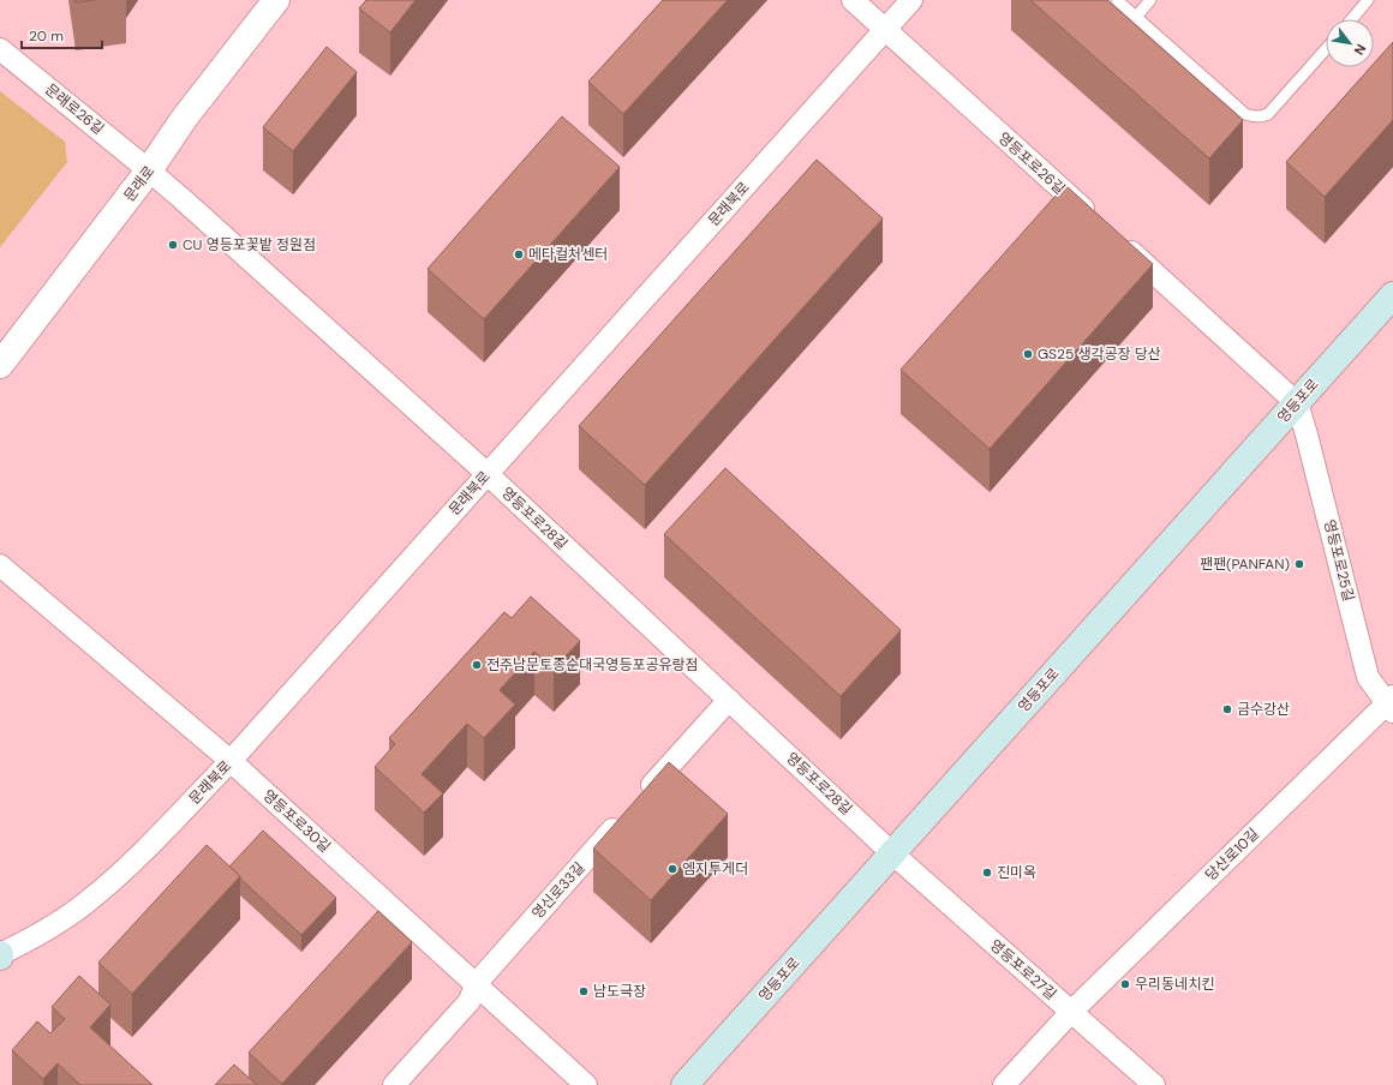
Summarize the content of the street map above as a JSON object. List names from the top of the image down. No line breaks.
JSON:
{"streets":{"main road":["영등포로"],"street":["문래로26길","영등포로26길","문래로","문래북로","영등포로28길","영등포로25길","영등포로30길","당산로10길","영신로33길","영등포로27길"]},"crossings":[["문래로26길","문래로"],["문래로26길","영등포로28길"],["영등포로26길","문래북로"],["문래로","영등포로28길"],["문래북로","영등포로28길"],["문래북로","영등포로30길"],["영등포로","영등포로28길"],["영등포로","영등포로25길"],["영등포로","영등포로27길"],["영등포로28길","영신로33길"],["영등포로28길","영등포로27길"],["영등포로25길","당산로10길"],["영등포로30길","영신로33길"],["당산로10길","영등포로27길"]],"places":["CU 영등포꽃밭 정원점","메타컬처센터","GS25 생각공장 당산","팬팬(PANFAN)","전주남문토종순대국영등포공유랑점","금수강산","엠지투게더","진미옥","우리동네치킨","남도극장"],"scale_bar":"20 m","north":"bottom right"}
